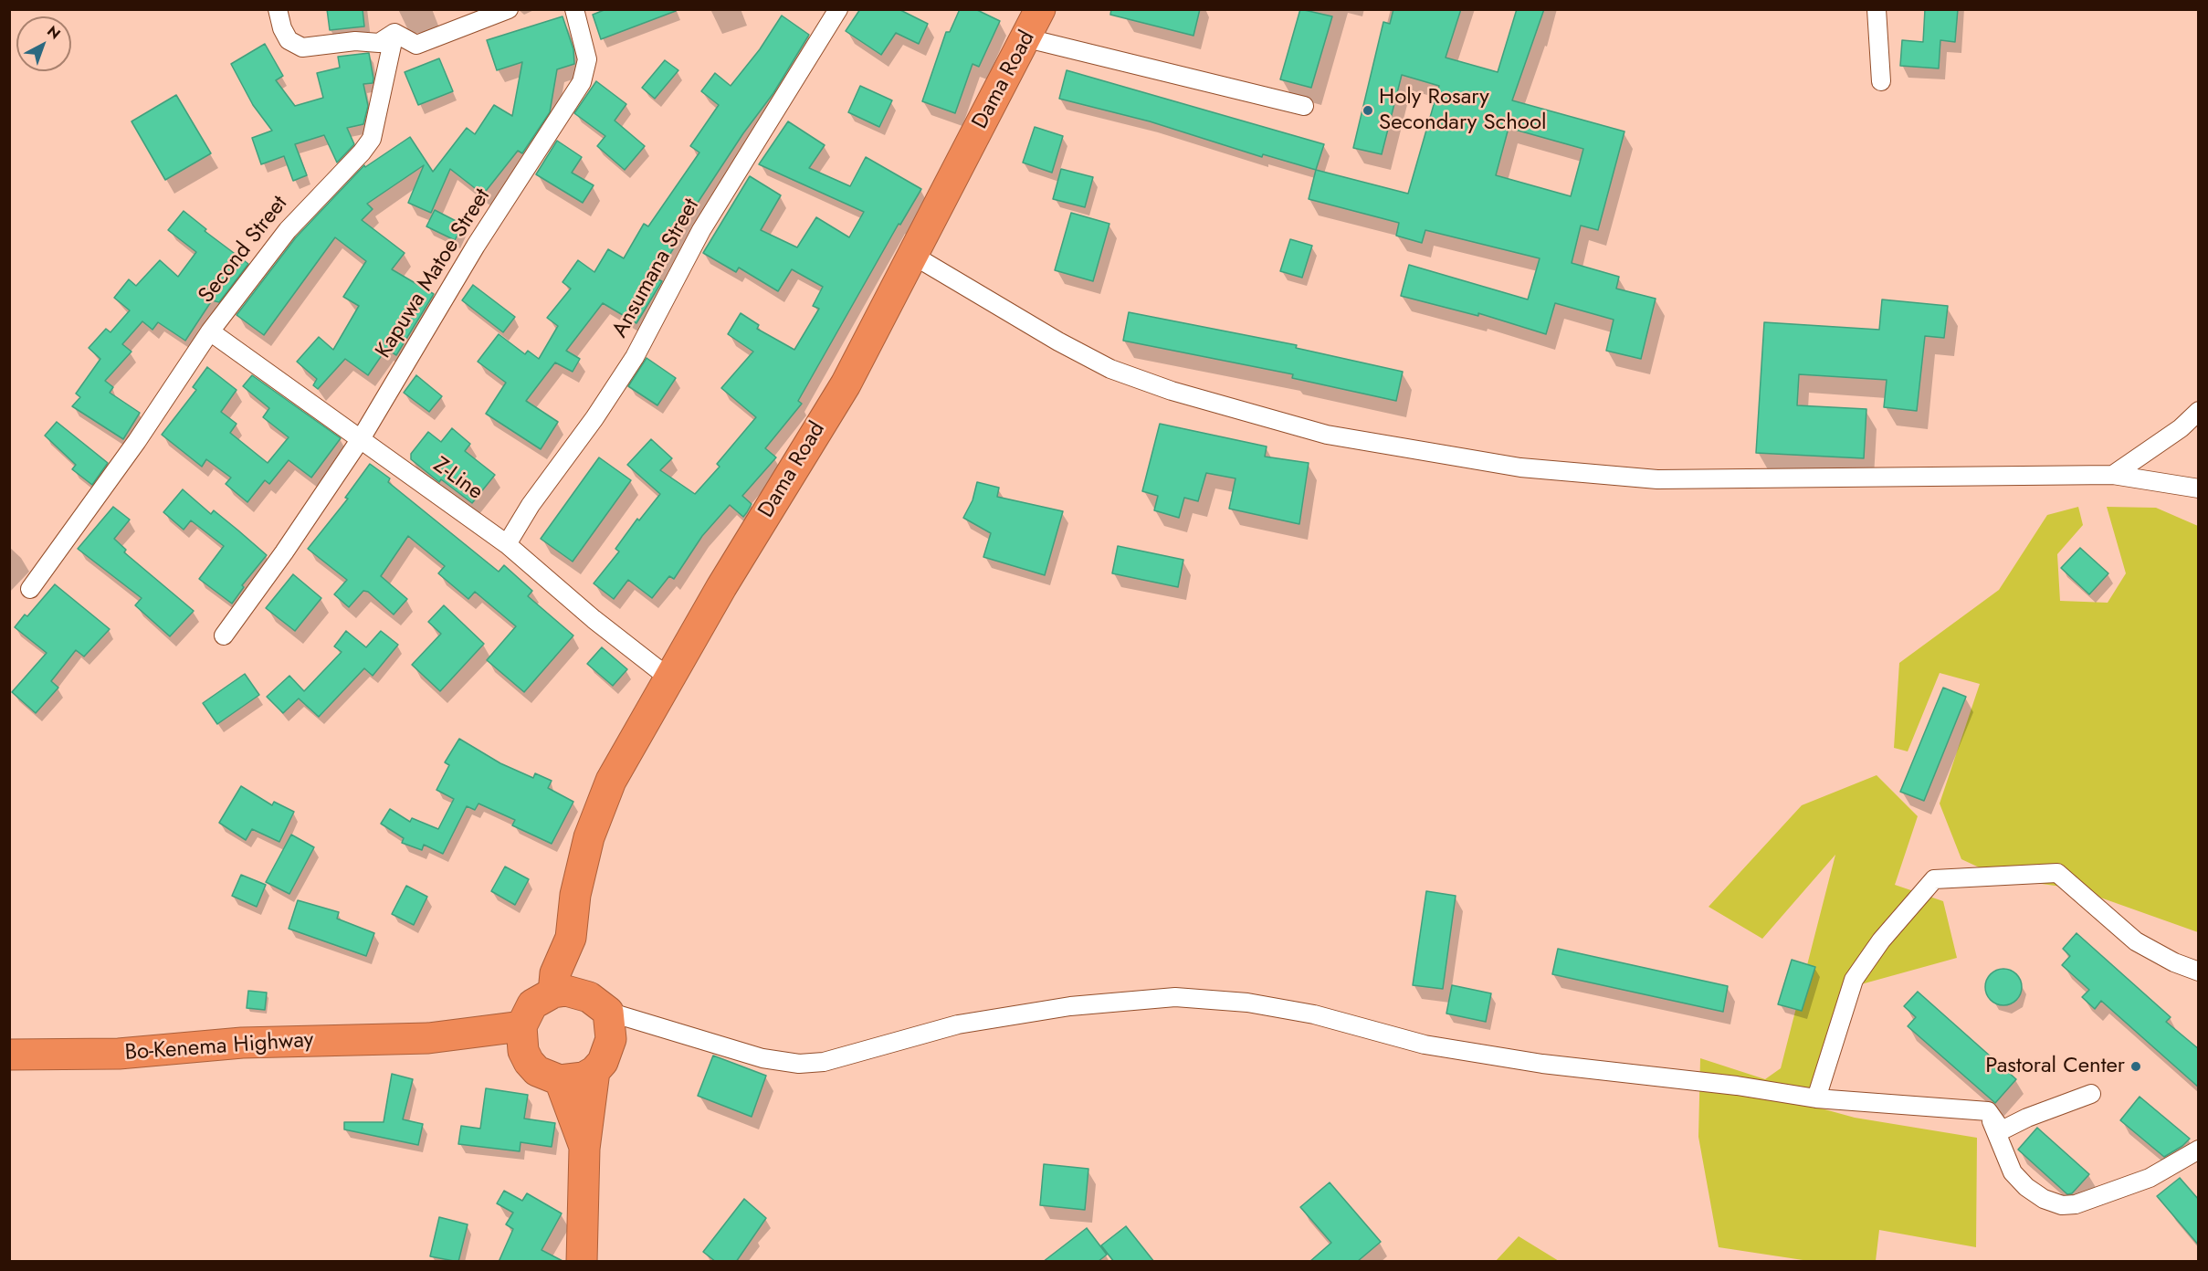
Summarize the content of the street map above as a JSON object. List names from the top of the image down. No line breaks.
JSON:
{"streets":{"highway":["Dama Road","Bo-Kenema Highway"],"street":["Second Street","Ansumana Street","Kapuwa Matoe Street","Z-Line"]},"crossings":[["Dama Road","Z-Line"],["Second Street","Z-Line"],["Ansumana Street","Z-Line"],["Kapuwa Matoe Street","Z-Line"]],"places":["Holy Rosary Secondary School","Pastoral Center"],"north":"top right"}
